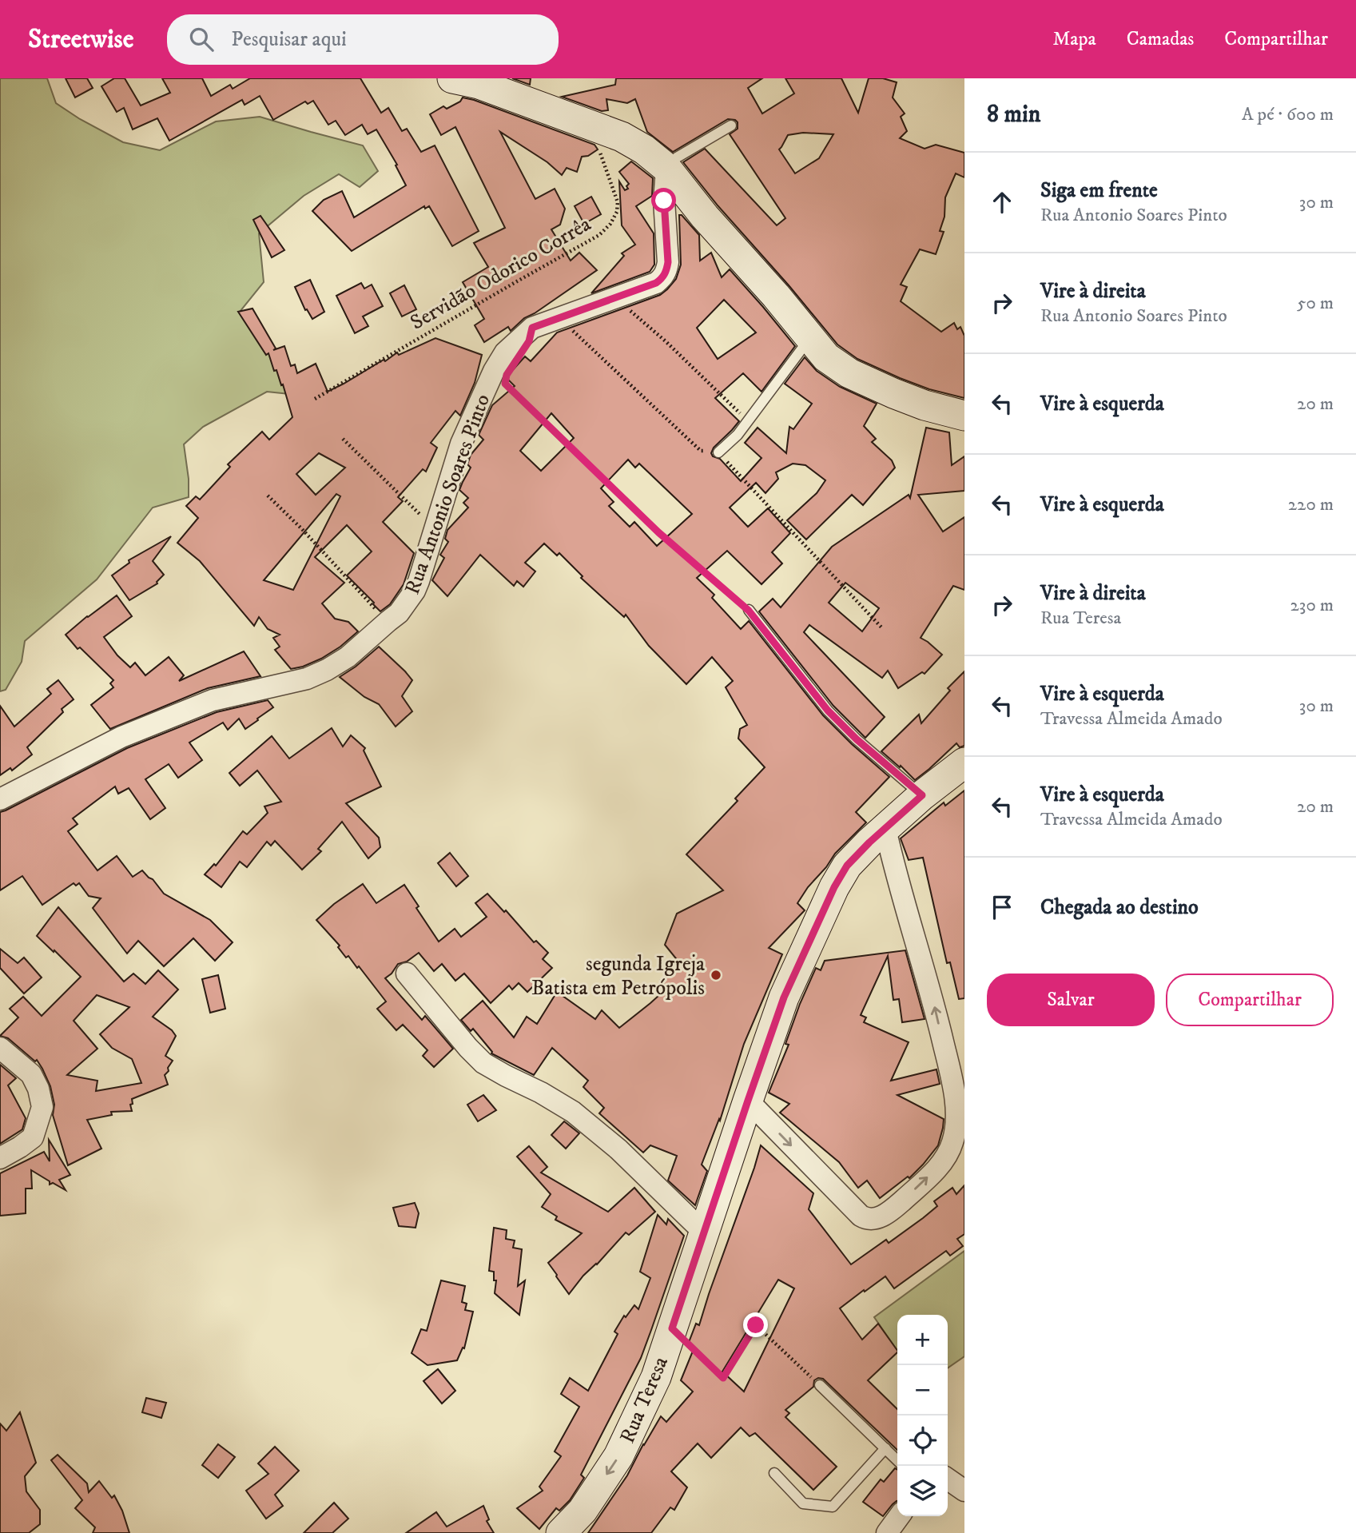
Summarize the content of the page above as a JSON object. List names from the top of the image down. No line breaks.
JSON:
{"streets":{"main road":["Rua Teresa"],"street":["Rua Antonio Soares Pinto"],"path":["Servidão Odorico Corrêa"]},"places":["segunda Igreja Batista em Petrópolis"],"page":{"header":"Streetwise","search":"Pesquisar aqui","nav":["Mapa","Camadas","Compartilhar"],"heading":["8 min","A pé · 600 m"],"list":[["Siga em frente","Rua Antonio Soares Pinto","30 m"],["Vire à direita","Rua Antonio Soares Pinto","50 m"],["Vire à esquerda","20 m"],["Vire à esquerda","220 m"],["Vire à direita","Rua Teresa","230 m"],["Vire à esquerda","Travessa Almeida Amado","30 m"],["Vire à esquerda","Travessa Almeida Amado","20 m"],"Chegada ao destino"],"buttons":["Salvar","Compartilhar"],"map_buttons":["+","−"]}}
